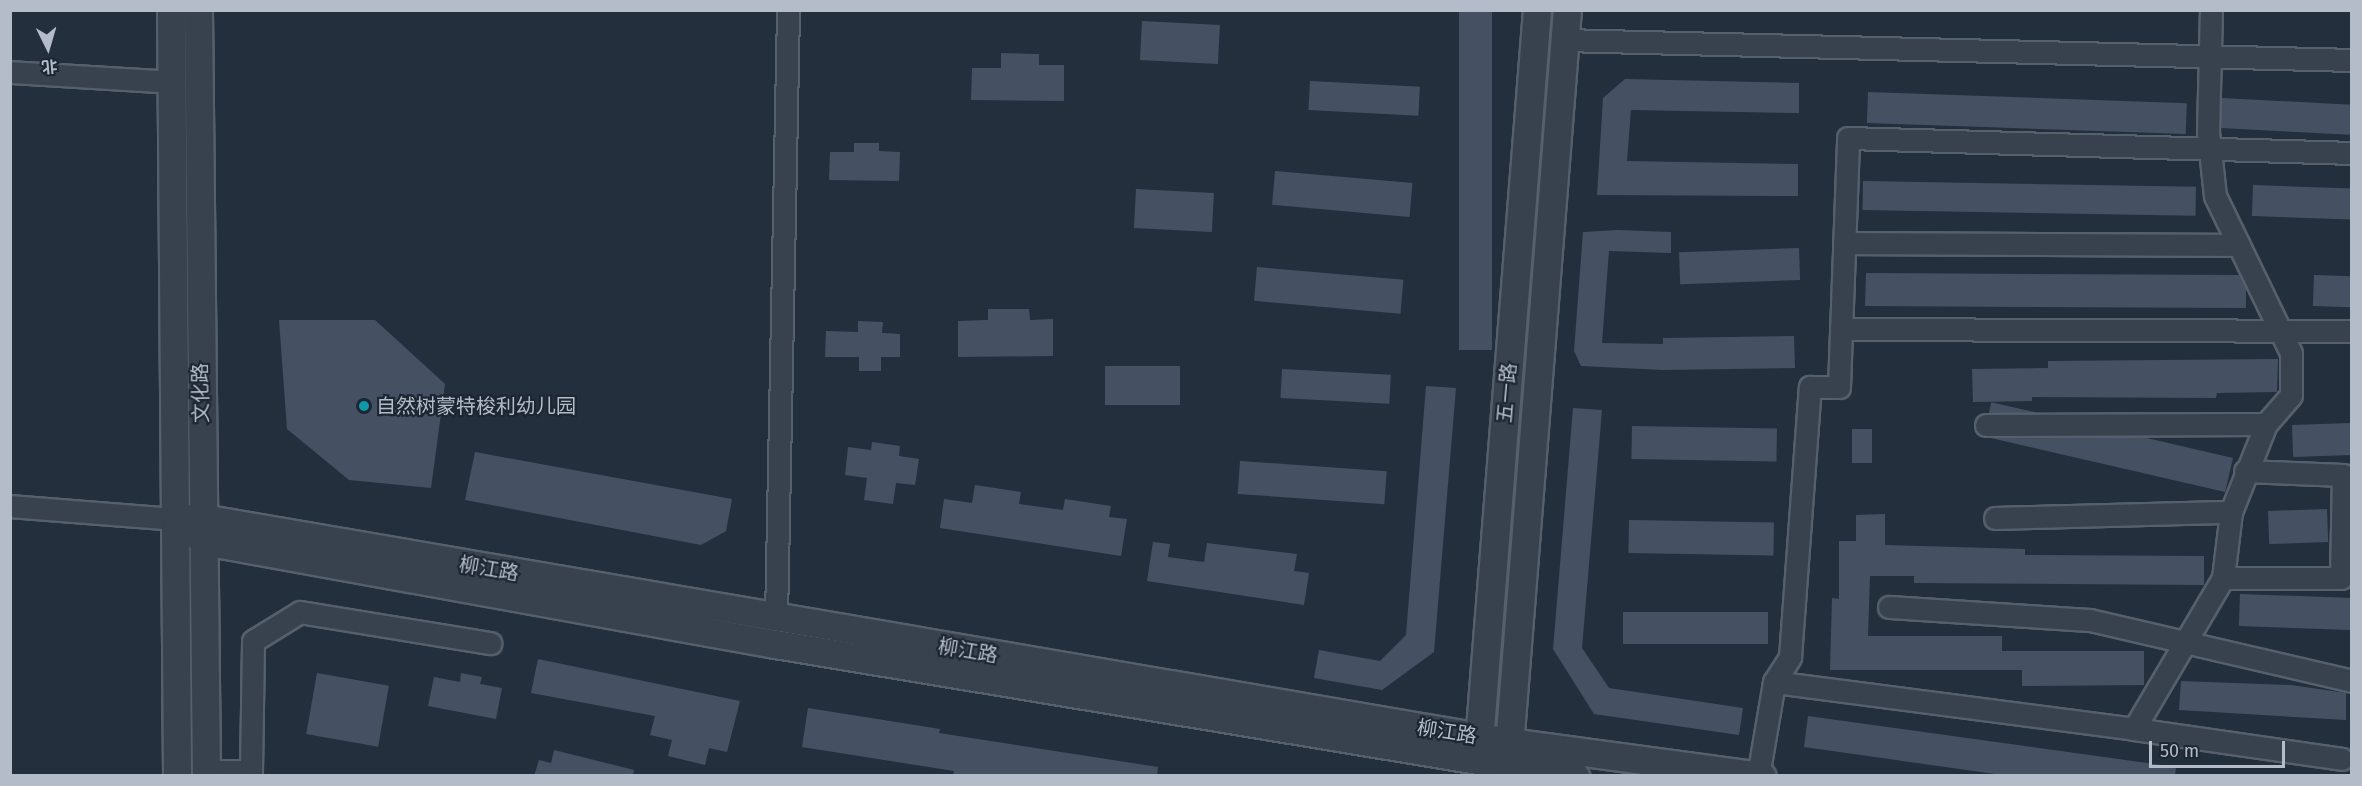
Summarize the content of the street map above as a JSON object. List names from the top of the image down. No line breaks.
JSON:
{"streets":{"street":["文化路","五一路","柳江路"]},"crossings":[["文化路","柳江路"],["五一路","柳江路"]],"places":["自然树蒙特梭利幼儿园"],"scale_bar":"50 m","north":"bottom"}
